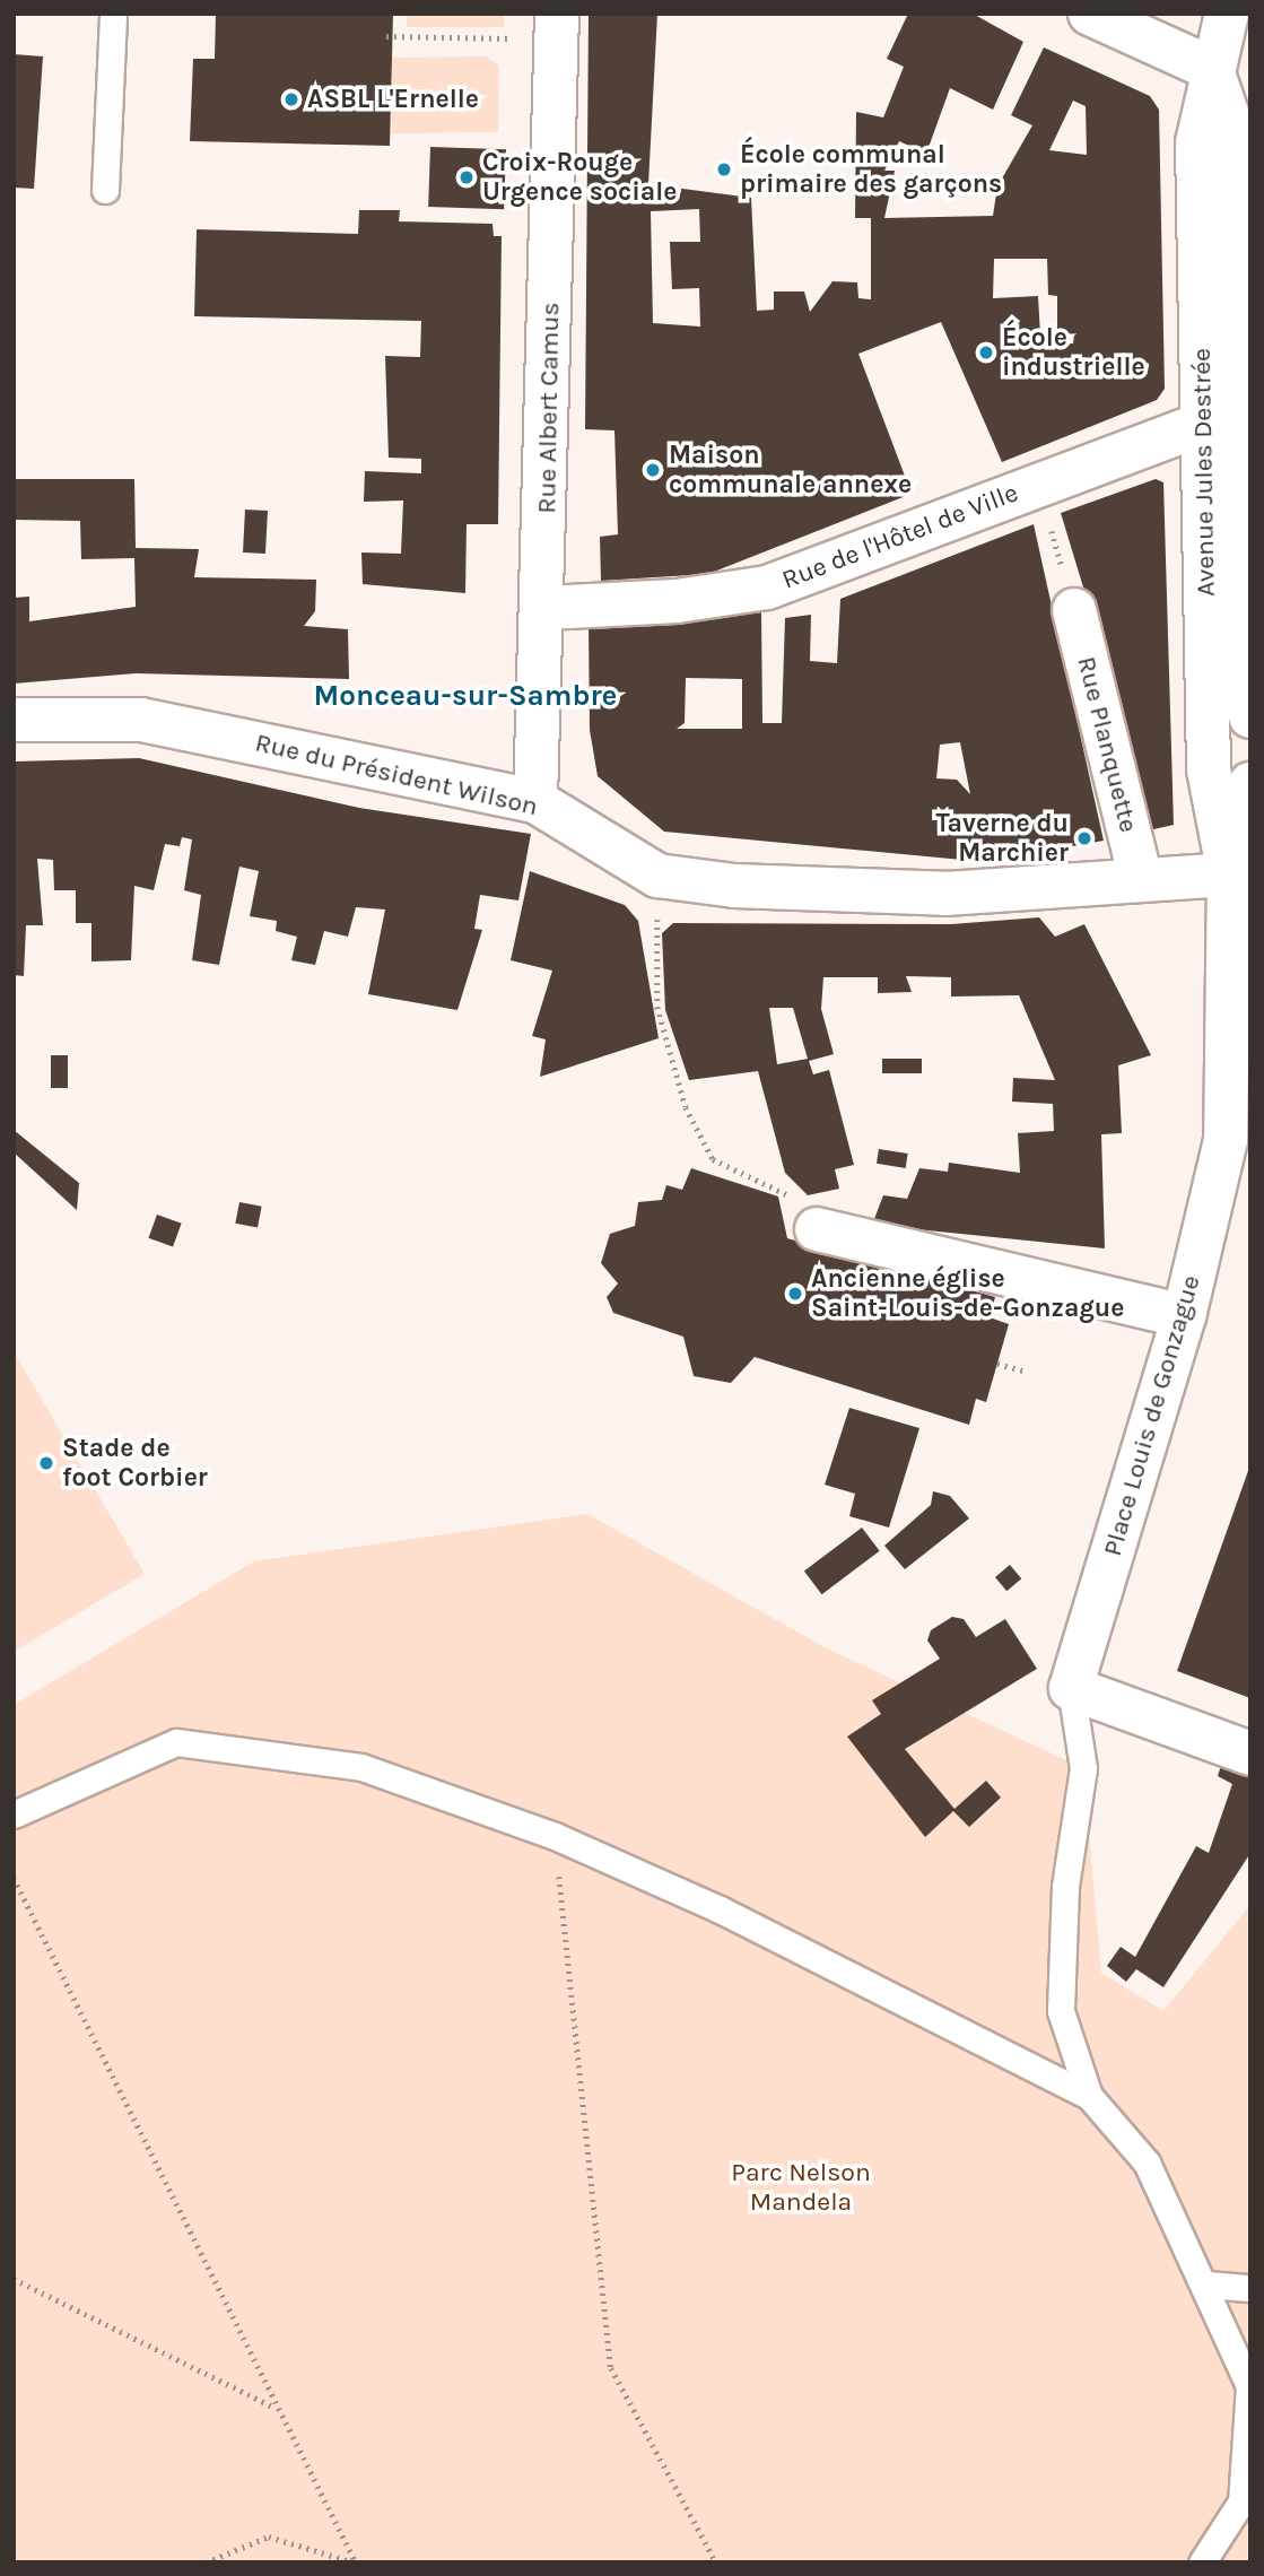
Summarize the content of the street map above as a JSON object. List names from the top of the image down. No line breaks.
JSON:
{"streets":{"street":["Rue Albert Camus","Avenue Jules Destrée","Rue de l'Hôtel de Ville","Rue Planquette","Rue du Président Wilson","Place Louis de Gonzague"]},"crossings":[["Rue Albert Camus","Rue de l'Hôtel de Ville"],["Rue Albert Camus","Rue du Président Wilson"],["Avenue Jules Destrée","Rue de l'Hôtel de Ville"],["Avenue Jules Destrée","Rue du Président Wilson"],["Avenue Jules Destrée","Place Louis de Gonzague"],["Rue Planquette","Rue du Président Wilson"]],"districts":["Monceau-sur-Sambre"],"parks":["Parc Nelson Mandela"],"places":["ASBL L'Ernelle","École communal primaire des garçons","Croix-Rouge Urgence sociale","École industrielle","Maison communale annexe","Taverne du Marchier","Ancienne église Saint-Louis-de-Gonzague","Stade de foot Corbier"]}
